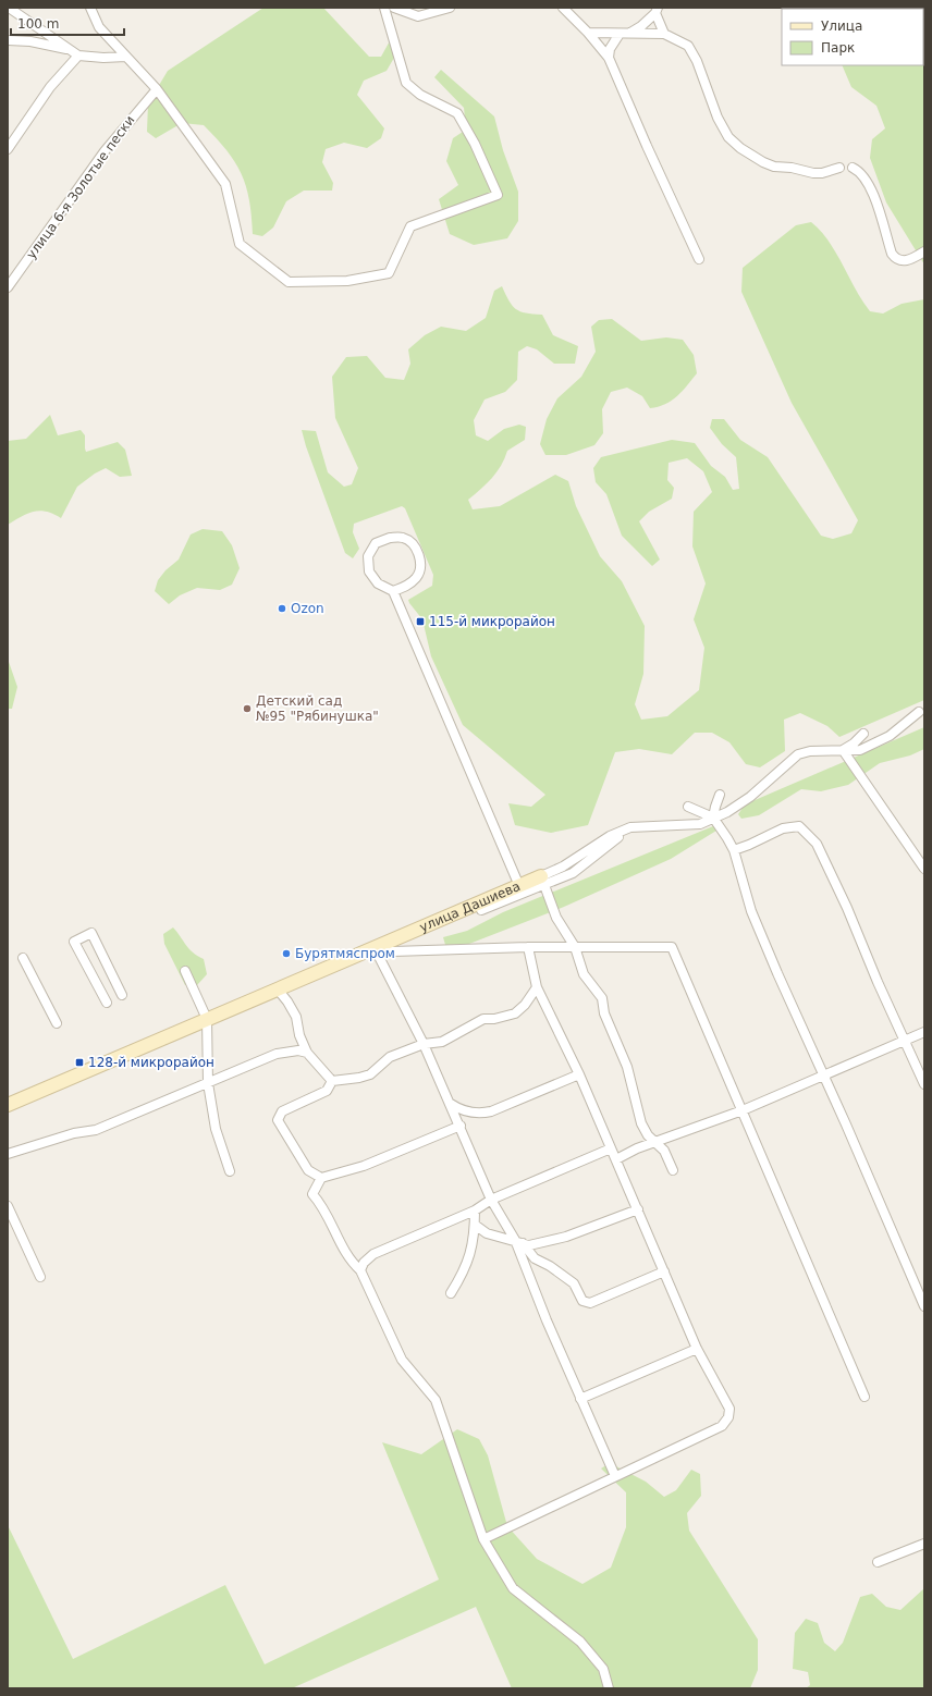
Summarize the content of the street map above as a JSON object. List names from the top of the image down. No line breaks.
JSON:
{"streets":{"street":["улица 6-я Золотые пески","улица Дашиева"]},"places":{"other":["Ozon","Детский сад №95 \"Рябинушка\"","Бурятмяспром"],"transit":["115-й микрорайон","128-й микрорайон"]},"legend":["Улица","Парк"],"scale_bar":"100 m"}
